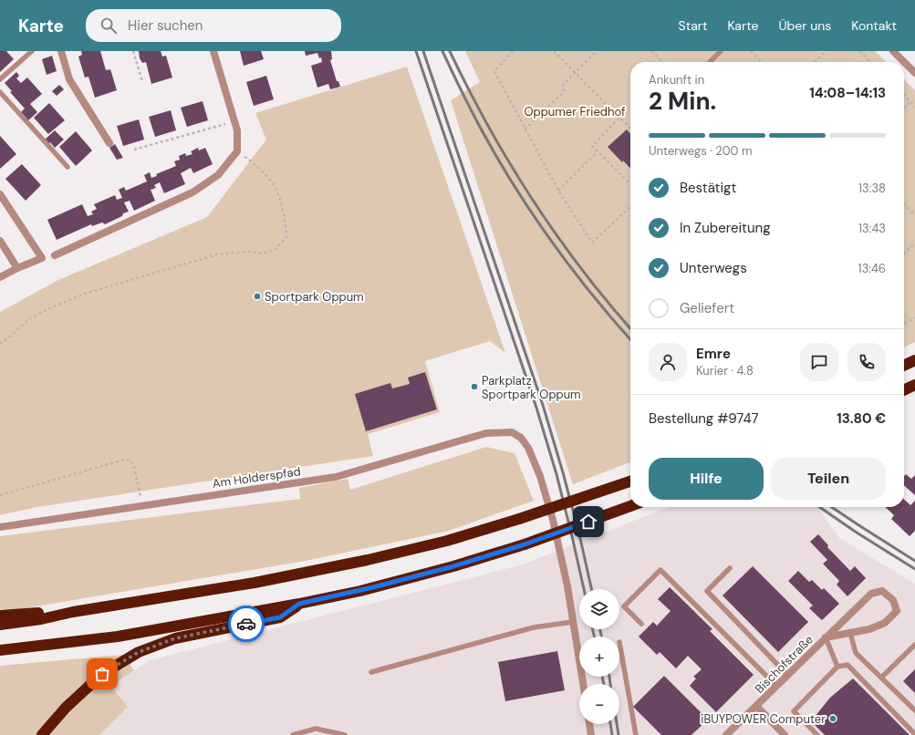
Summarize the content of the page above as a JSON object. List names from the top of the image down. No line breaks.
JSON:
{"streets":{"street":["Am Holderspfad","Bischofstraße"]},"parks":["Oppumer Friedhof"],"places":["Sportpark Oppum","Parkplatz Sportpark Oppum","iBUYPOWER Computer"],"page":{"header":"Karte","search":"Hier suchen","nav":["Start","Karte","Über uns","Kontakt"],"heading":["2 Min.","Ankunft in","14:08–14:13"],"panel":["Emre","Kurier · 4.8","Bestellung #9747","13.80 €"],"bar":"Unterwegs · 200 m","list":[["Bestätigt","13:38"],["In Zubereitung","13:43"],["Unterwegs","13:46"],"Geliefert"],"buttons":["Hilfe","Teilen"],"map_buttons":["+","−"]}}
